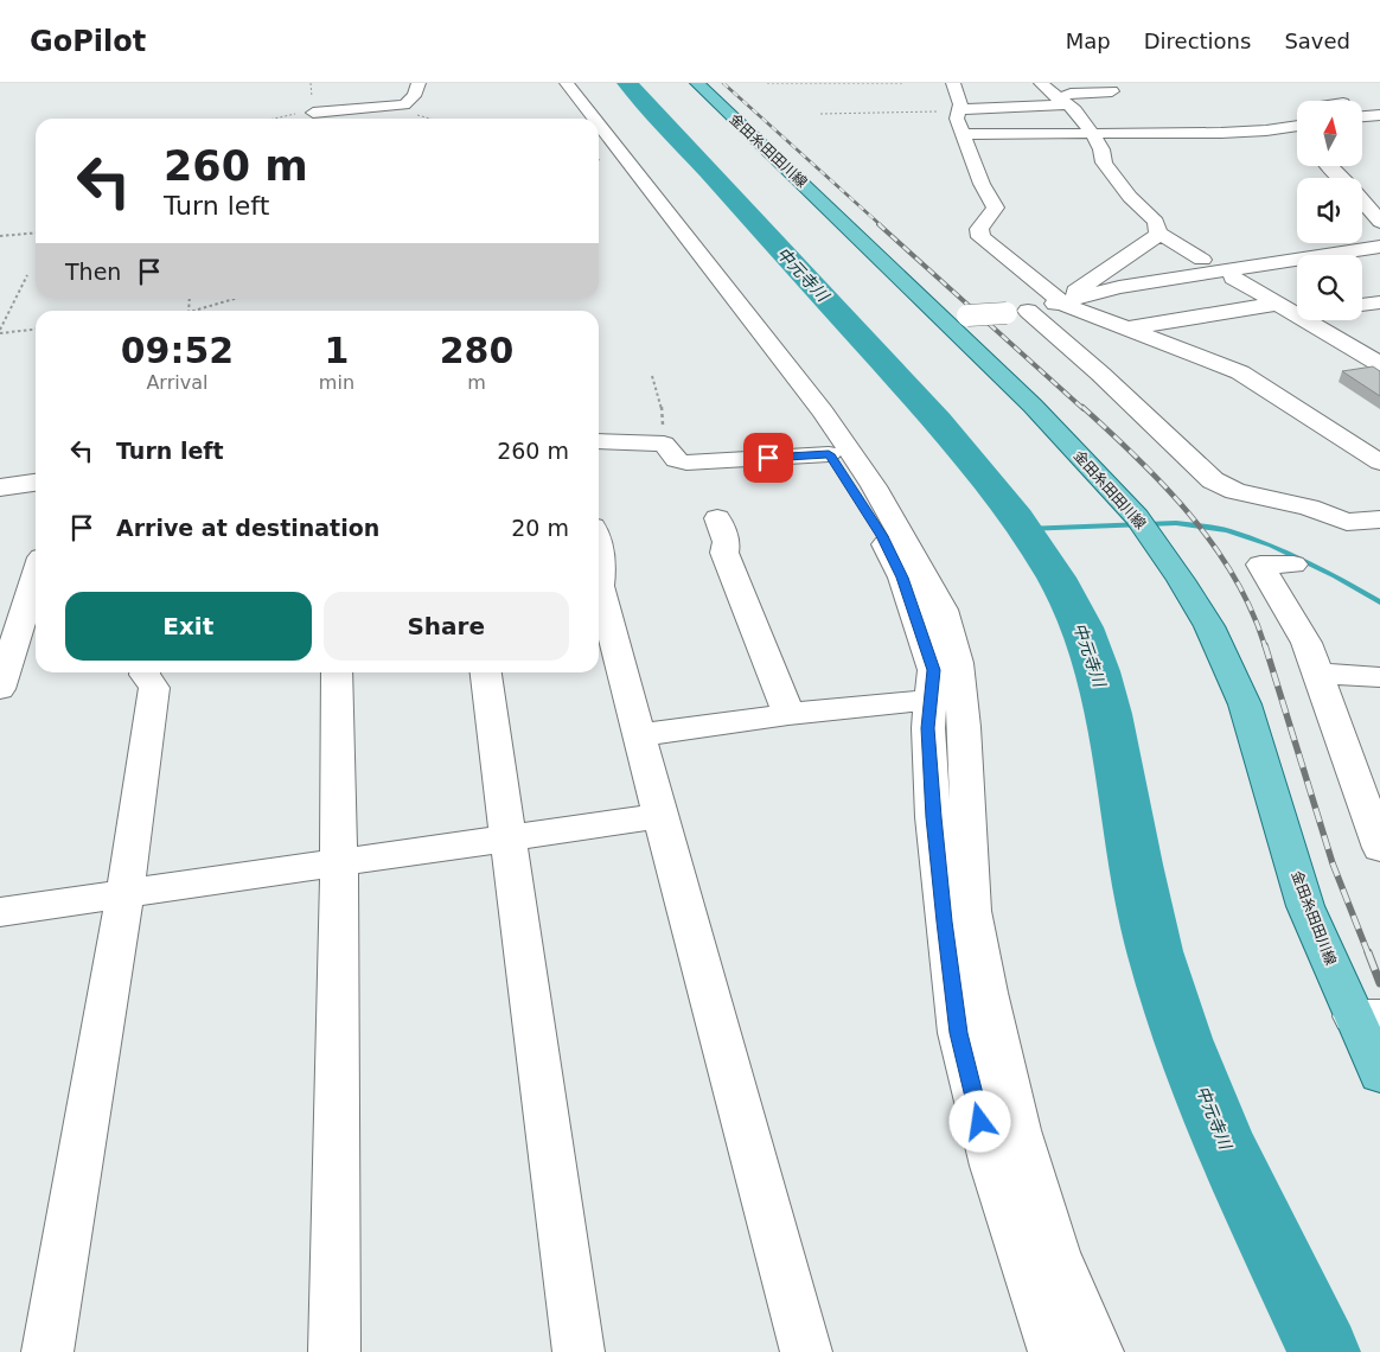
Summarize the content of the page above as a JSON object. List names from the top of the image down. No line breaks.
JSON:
{"streets":{"main road":["金田糸田田川線"]},"water":["中元寺川"],"north":"top","page":{"header":"GoPilot","nav":["Map","Directions","Saved"],"turn":["260 m","Turn left"],"then":"Then","eta":["09:52","Arrival","1","min","280","m"],"list":[{"name":"Turn left","value":"260 m"},{"name":"Arrive at destination","value":"20 m"}],"buttons":["Exit","Share"]}}
